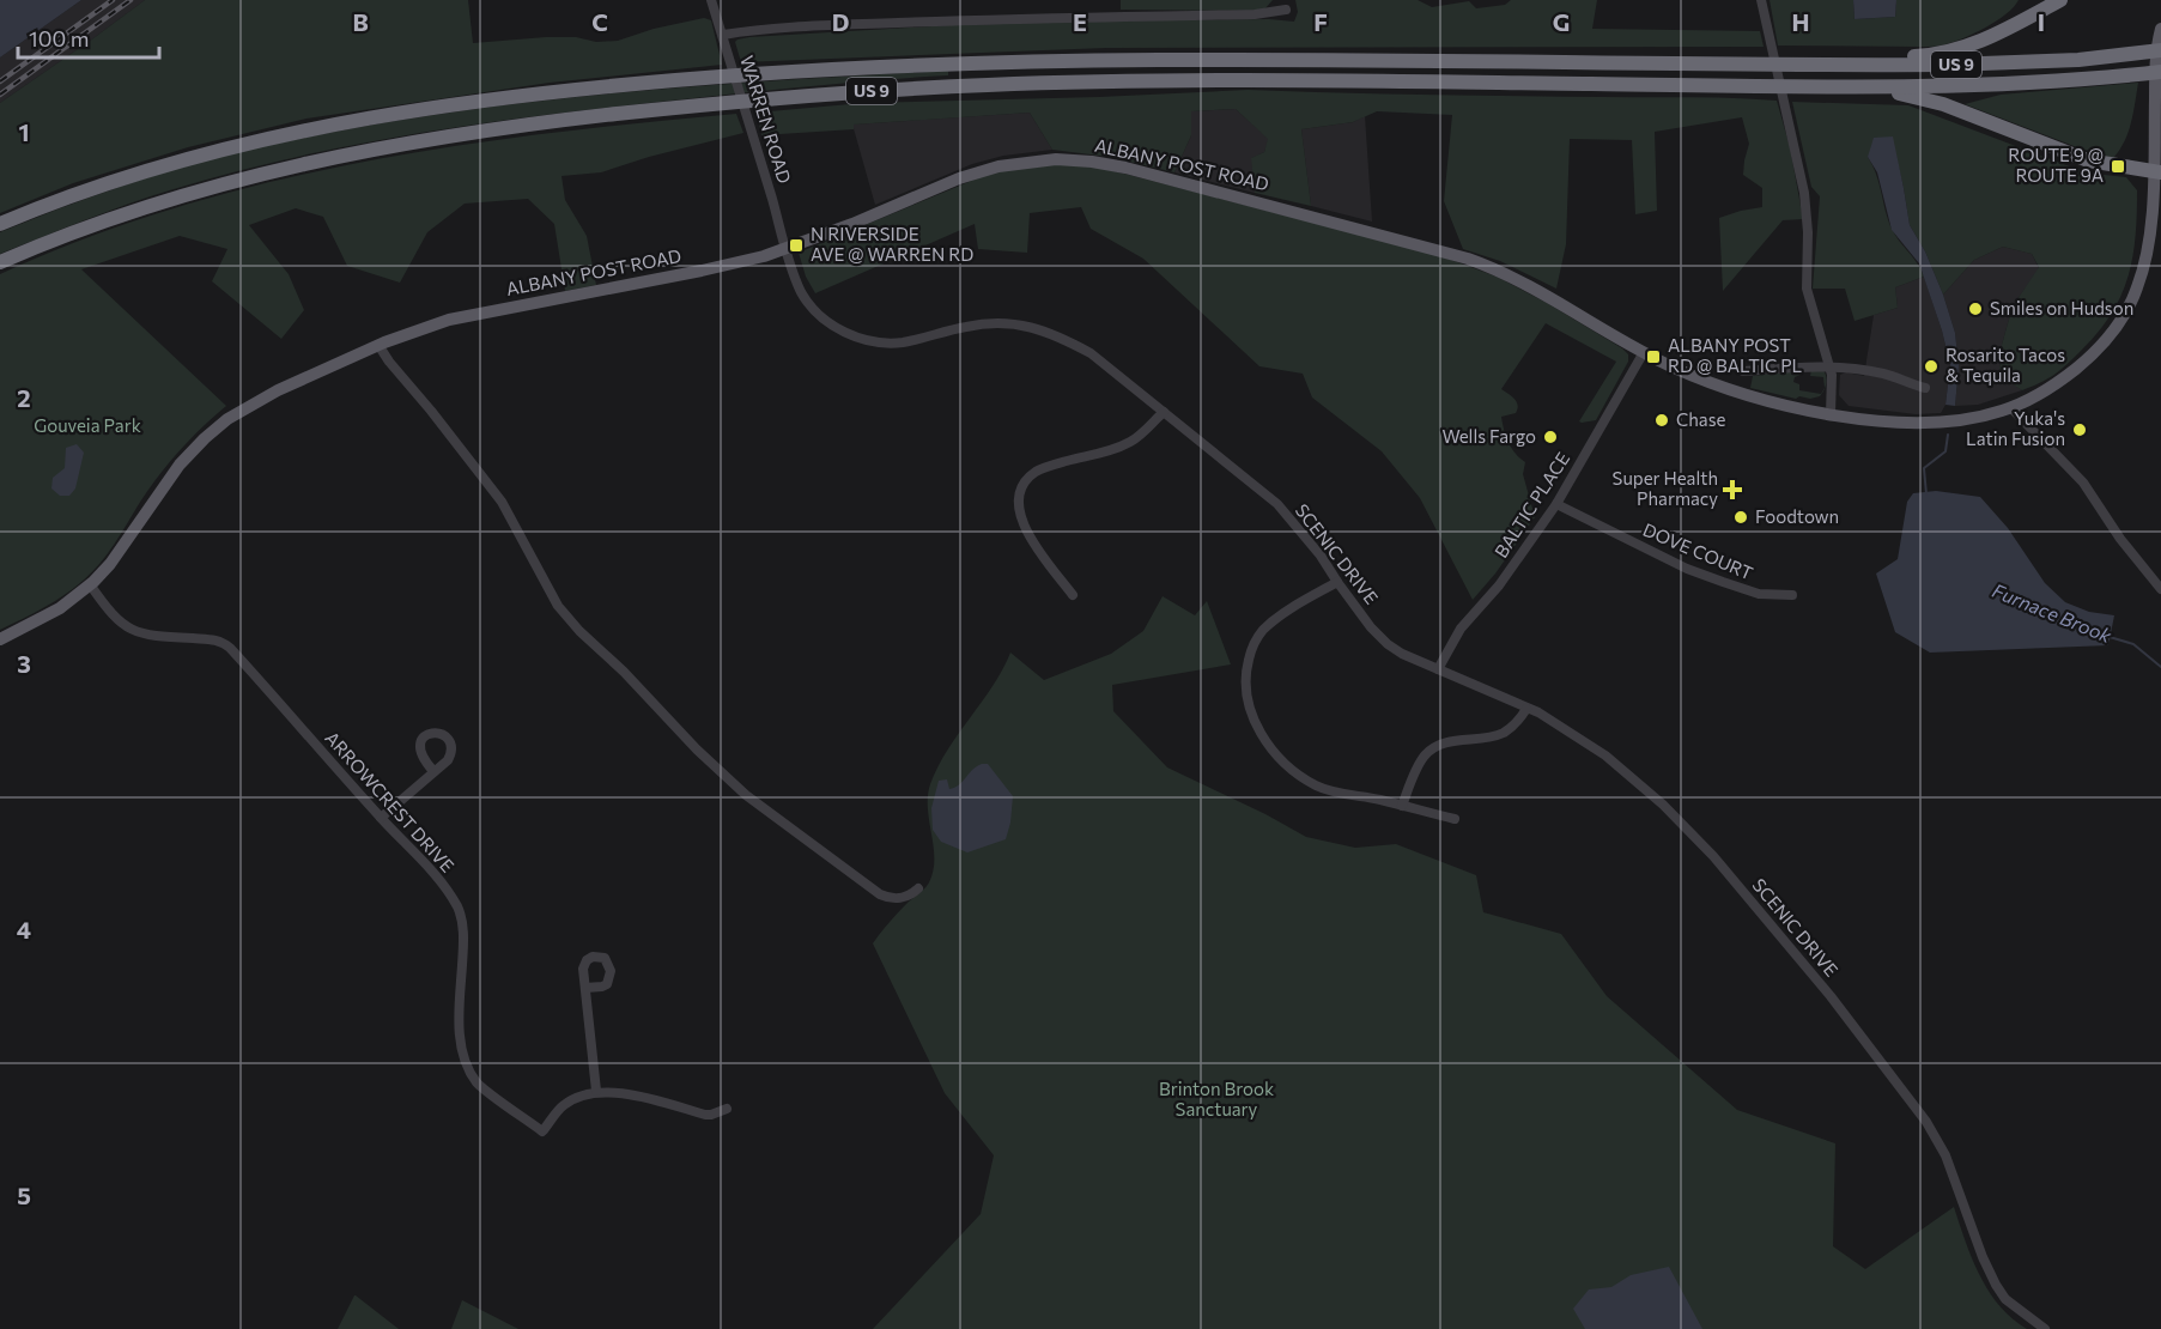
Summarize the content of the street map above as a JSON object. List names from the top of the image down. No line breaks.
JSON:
{"streets":{"highway":["US 9"],"main road":["ALBANY POST ROAD"],"street":["WARREN ROAD","BALTIC PLACE","DOVE COURT","SCENIC DRIVE","ARROWCREST DRIVE"]},"crossings":[["WARREN ROAD","ALBANY POST ROAD"],["WARREN ROAD","SCENIC DRIVE"],["ALBANY POST ROAD","BALTIC PLACE"],["ALBANY POST ROAD","SCENIC DRIVE"],["ALBANY POST ROAD","ARROWCREST DRIVE"],["BALTIC PLACE","DOVE COURT"],["BALTIC PLACE","SCENIC DRIVE"]],"water":["Furnace Brook"],"parks":["Gouveia Park","Brinton Brook Sanctuary"],"places":{"transit":["ROUTE 9 @ ROUTE 9A","N RIVERSIDE AVE @ WARREN RD","ALBANY POST RD @ BALTIC PL"],"other":["Smiles on Hudson","Rosarito Tacos & Tequila","Chase","Yuka's Latin Fusion","Wells Fargo","Foodtown"],"health":["Super Health Pharmacy"]},"scale_bar":"100 m","grid":{"columns":["B","C","D","E","F","G","H","I"],"rows":["1","2","3","4","5"]}}
